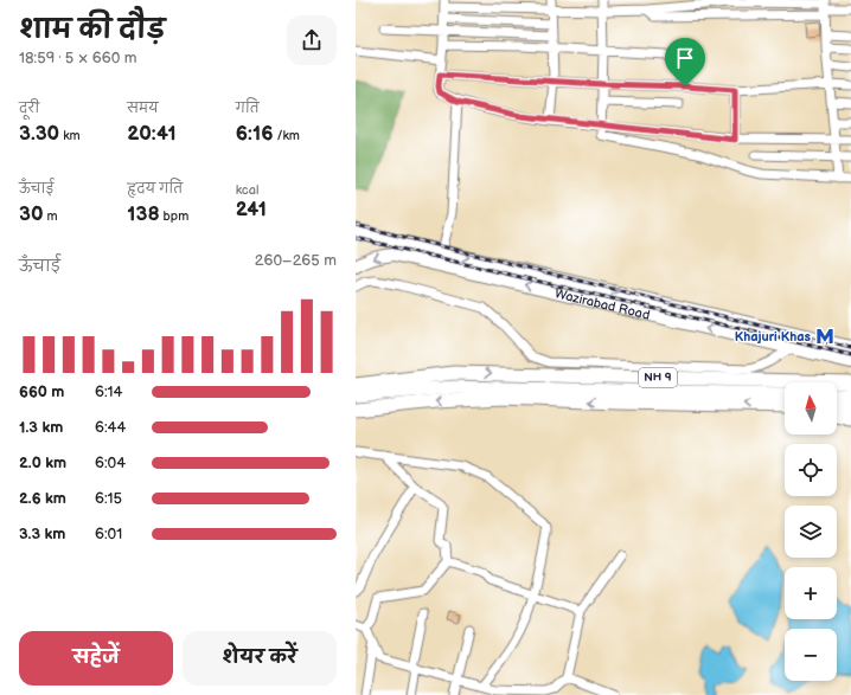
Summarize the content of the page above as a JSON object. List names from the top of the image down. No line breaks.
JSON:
{"streets":{"main road":["Wazirabad Road","NH 9"]},"places":{"metro station":["Khajuri Khas"]},"north":"top","page":{"heading":["शाम की दौड़","18:59 · 5 × 660 m"],"stats":[["दूरी","3.30 km"],["समय","20:41"],["गति","6:16 /km"],["ऊँचाई","30 m"],["हृदय गति","138 bpm"],["kcal","241"]],"chart":["ऊँचाई","260–265 m"],"list":[{"name":"660 m","note":"6:14"},{"name":"1.3 km","note":"6:44"},{"name":"2.0 km","note":"6:04"},{"name":"2.6 km","note":"6:15"},{"name":"3.3 km","note":"6:01"}],"map_buttons":["+","−"],"buttons":["सहेजें","शेयर करें"]}}
